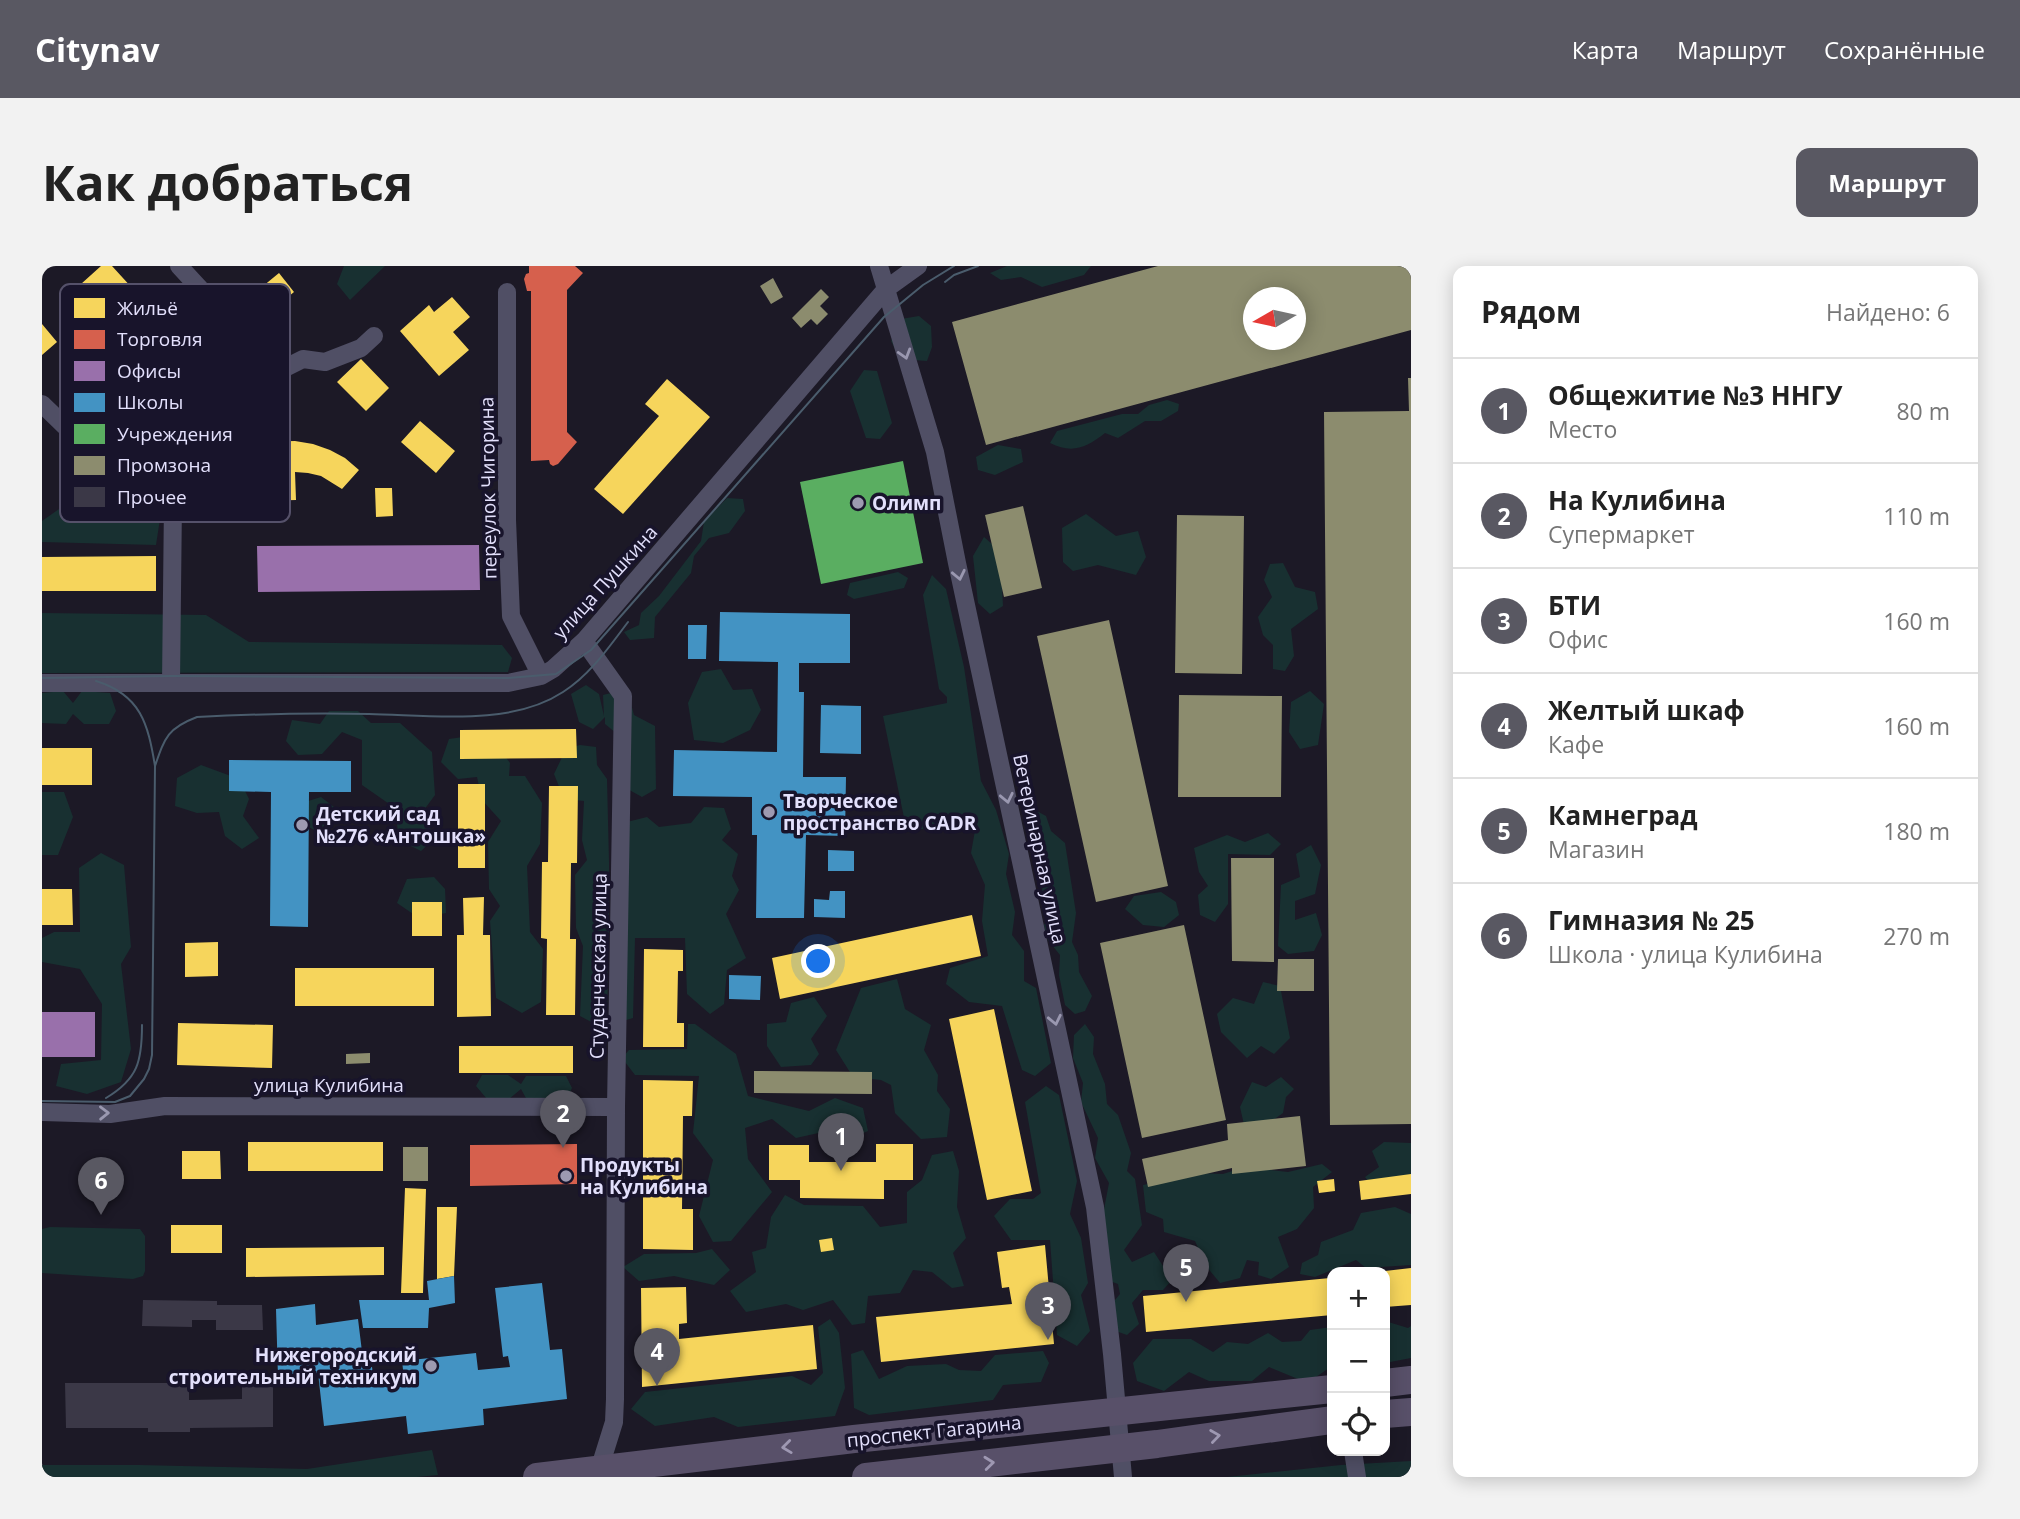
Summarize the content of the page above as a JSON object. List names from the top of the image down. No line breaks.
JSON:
{"streets":{"main road":["проспект Гагарина"],"street":["переулок Чигорина","улица Пушкина","Ветеринарная улица","Студенческая улица","улица Кулибина"]},"crossings":[["переулок Чигорина","улица Пушкина"],["улица Пушкина","Ветеринарная улица"],["улица Пушкина","Студенческая улица"],["Ветеринарная улица","проспект Гагарина"],["Студенческая улица","улица Кулибина"],["Студенческая улица","проспект Гагарина"]],"one_way":["Ветеринарная улица","улица Кулибина"],"places":["Олимп","Творческое пространство CADR","Детский сад №276 «Антошка»","Продукты на Кулибина","Нижегородский строительный техникум"],"legend":["Жильё","Торговля","Офисы","Школы","Учреждения","Промзона","Прочее"],"north":"left","page":{"header":"Citynav","nav":["Карта","Маршрут","Сохранённые"],"buttons":"Маршрут","title":"Как добраться","heading":["Рядом","Найдено: 6"],"list":[{"mark":"1","name":"Общежитие №3 ННГУ","note":"Место","value":"80 m"},{"mark":"2","name":"На Кулибина","note":"Супермаркет","value":"110 m"},{"mark":"3","name":"БТИ","note":"Офис","value":"160 m"},{"mark":"4","name":"Желтый шкаф","note":"Кафе","value":"160 m"},{"mark":"5","name":"Камнеград","note":"Магазин","value":"180 m"},{"mark":"6","name":"Гимназия № 25","note":"Школа · улица Кулибина","value":"270 m"}],"pins":["2","1","6","5","3","4"],"map_buttons":["+","−"]}}
